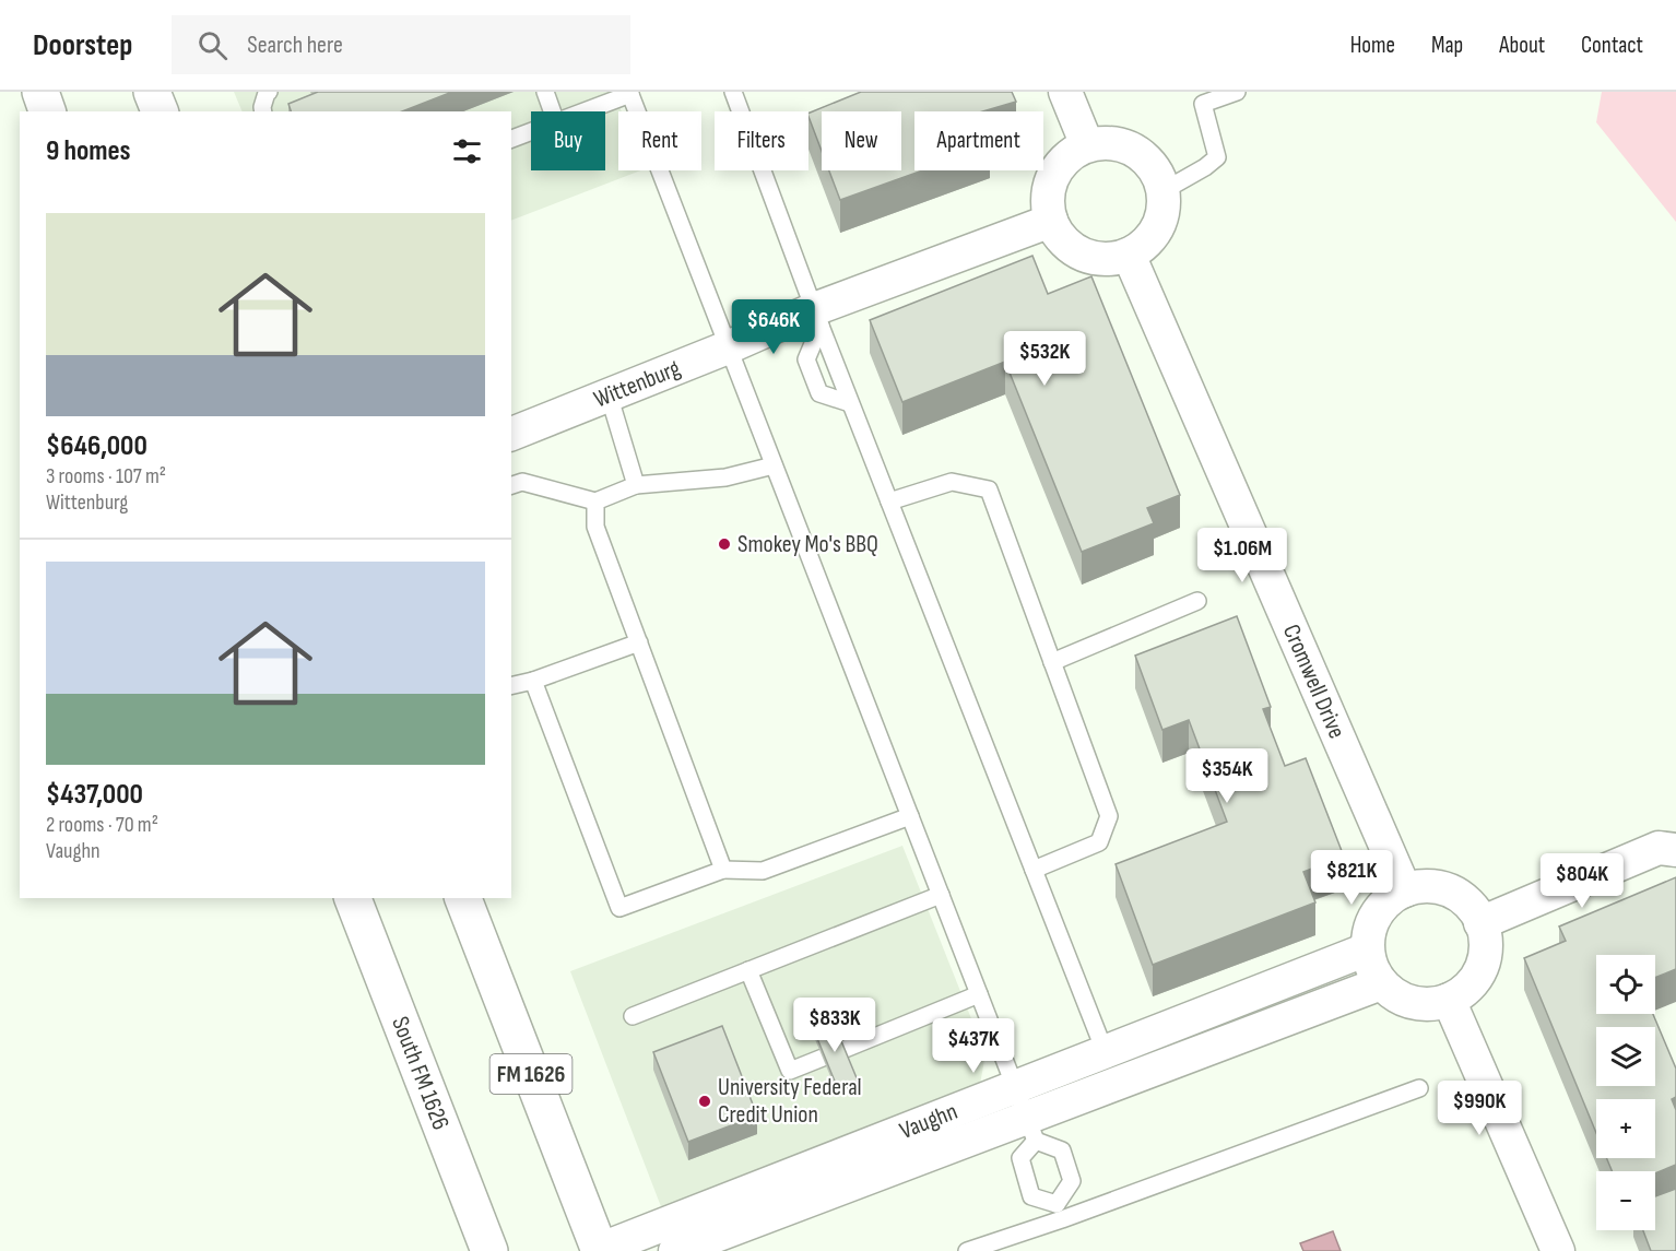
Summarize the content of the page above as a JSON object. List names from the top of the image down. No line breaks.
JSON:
{"streets":{"main road":["South FM 1626","FM 1626"],"street":["Wittenburg","Cromwell Drive","Vaughn"]},"crossings":[["Wittenburg","Cromwell Drive"],["Cromwell Drive","Vaughn"],["FM 1626","Vaughn"]],"places":["Smokey Mo's BBQ","University Federal Credit Union"],"page":{"header":"Doorstep","search":"Search here","nav":["Home","Map","About","Contact"],"chip":["Buy","Rent","Filters","New","Apartment"],"heading":"9 homes","list":[{"name":"$646,000","note":"3 rooms · 107 m² · Wittenburg"},{"name":"$437,000","note":"2 rooms · 70 m² · Vaughn"}],"price":["$646K","$532K","$1.06M","$354K","$821K","$804K","$833K","$437K","$990K"],"map_buttons":["+","−"]}}
